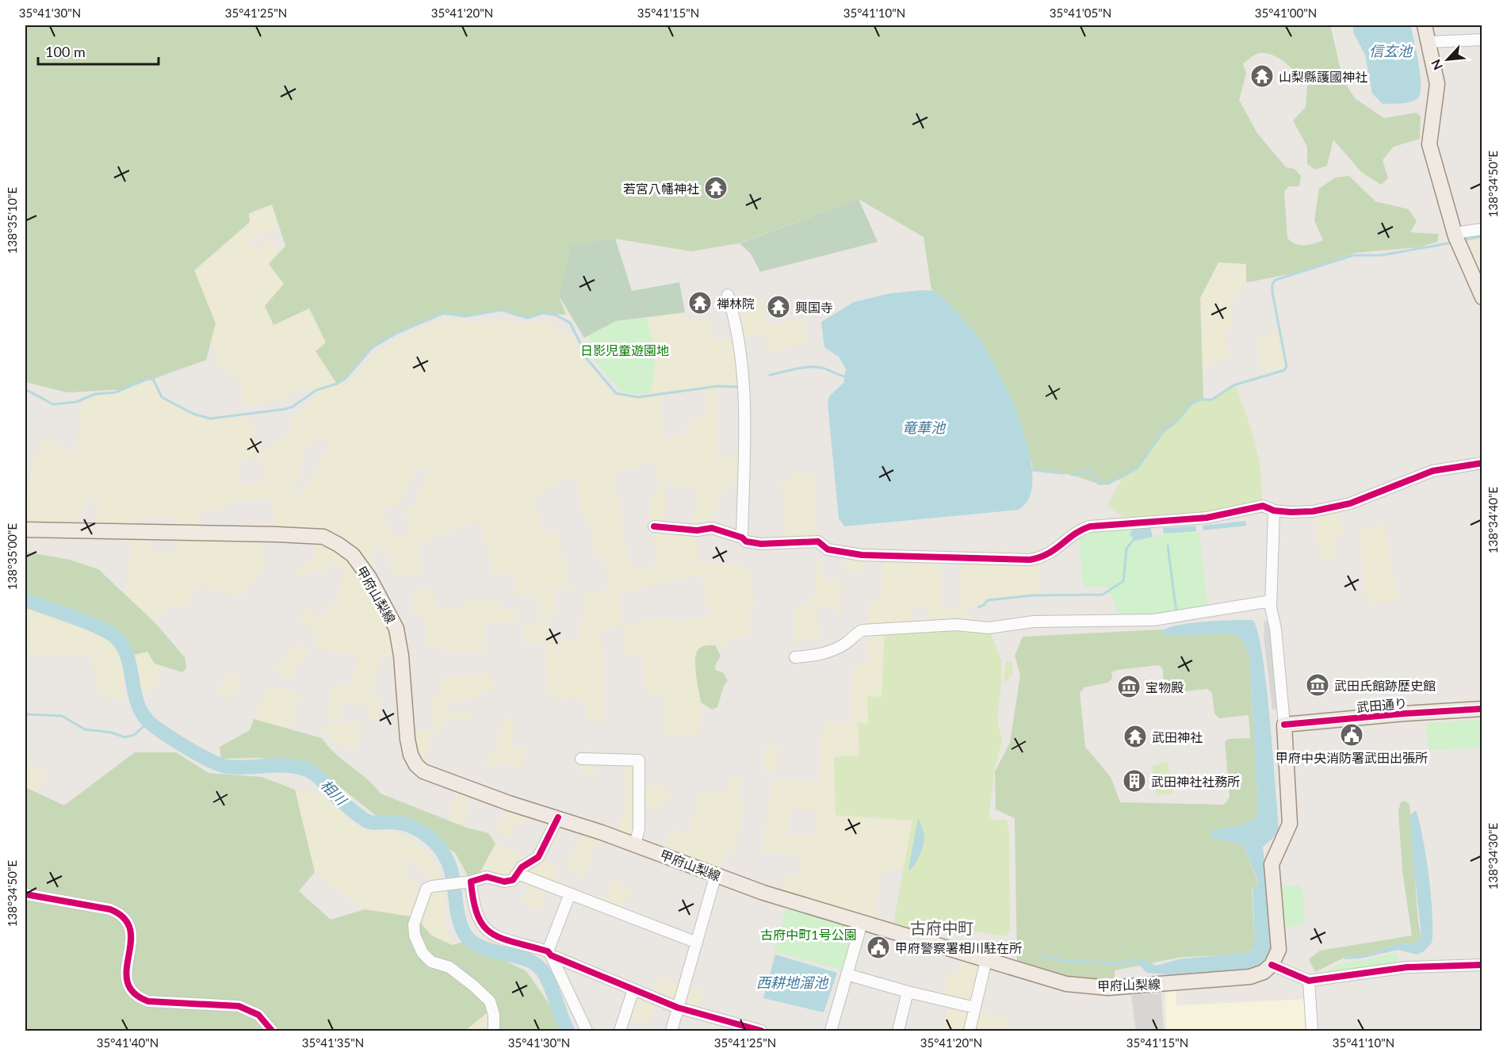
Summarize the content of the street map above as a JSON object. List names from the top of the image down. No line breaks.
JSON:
{"streets":{"main road":["甲府山梨線","武田通り"]},"districts":["古府中町"],"water":["信玄池","竜華池","相川","西耕地溜池"],"parks":["日影児童遊園地","古府中町1号公園"],"places":{"temple":["山梨縣護國神社","若宮八幡神社","禅林院","興国寺","武田神社"],"museum":["武田氏館跡歴史館","宝物殿"],"public building":["甲府中央消防署武田出張所","甲府警察署相川駐在所"],"building":["武田神社社務所"]},"scale_bar":"100 m","north":"bottom left","coordinates":["35°41'30\"N","35°41'25\"N","35°41'20\"N","35°41'15\"N","35°41'10\"N","35°41'05\"N","35°41'00\"N","138°34'50\"E","138°35'10\"E","138°34'40\"E","138°35'00\"E","138°34'30\"E","35°41'40\"N","35°41'35\"N"]}
